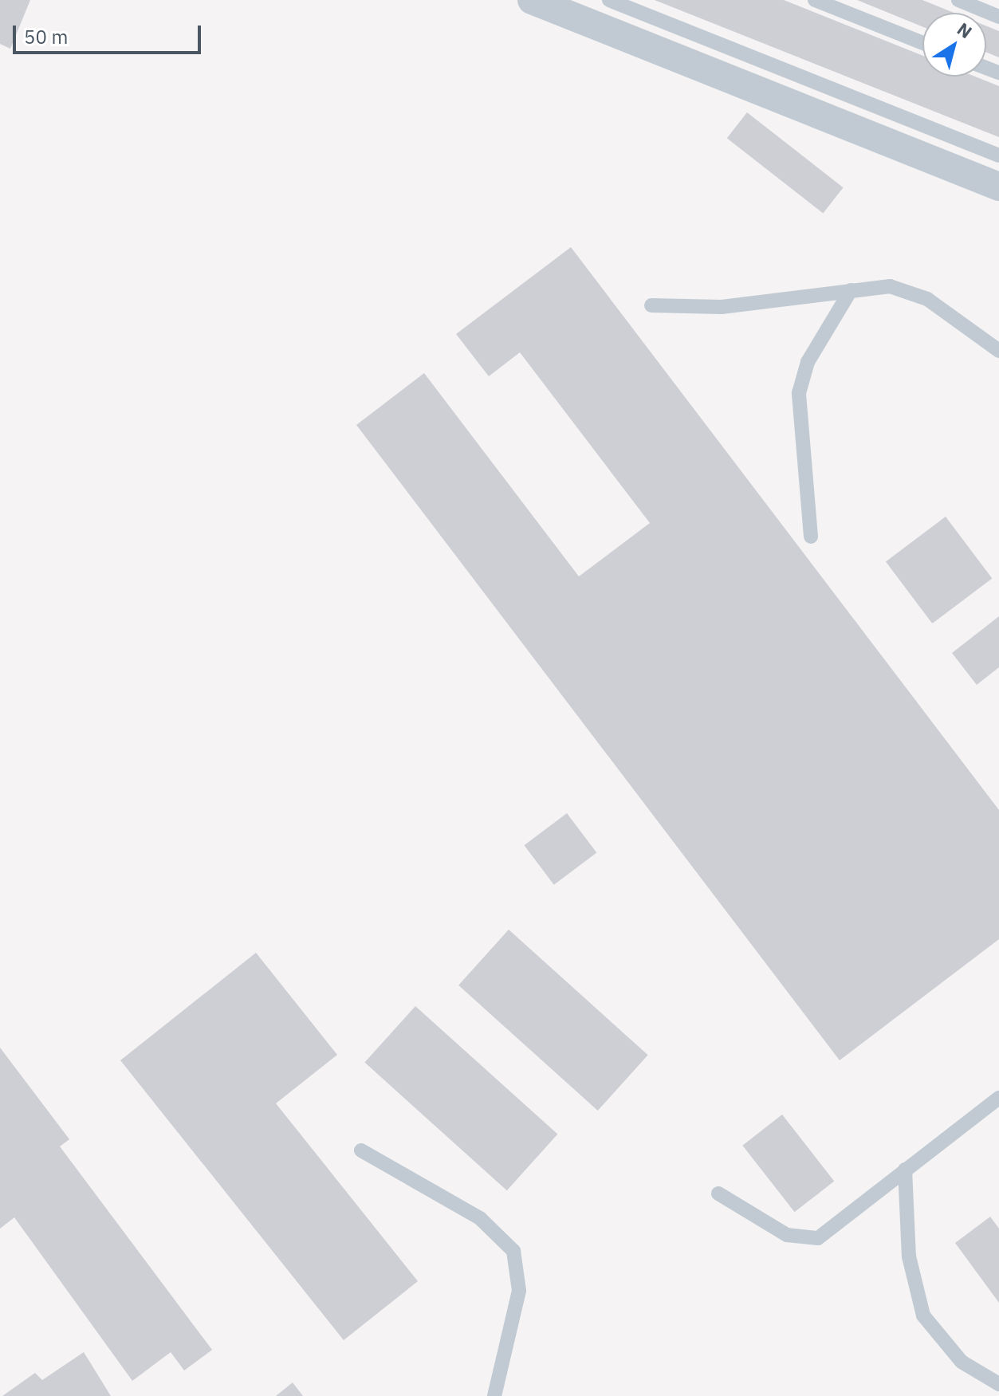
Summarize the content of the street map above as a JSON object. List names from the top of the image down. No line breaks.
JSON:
{"scale_bar":"50 m","north":"top right"}
